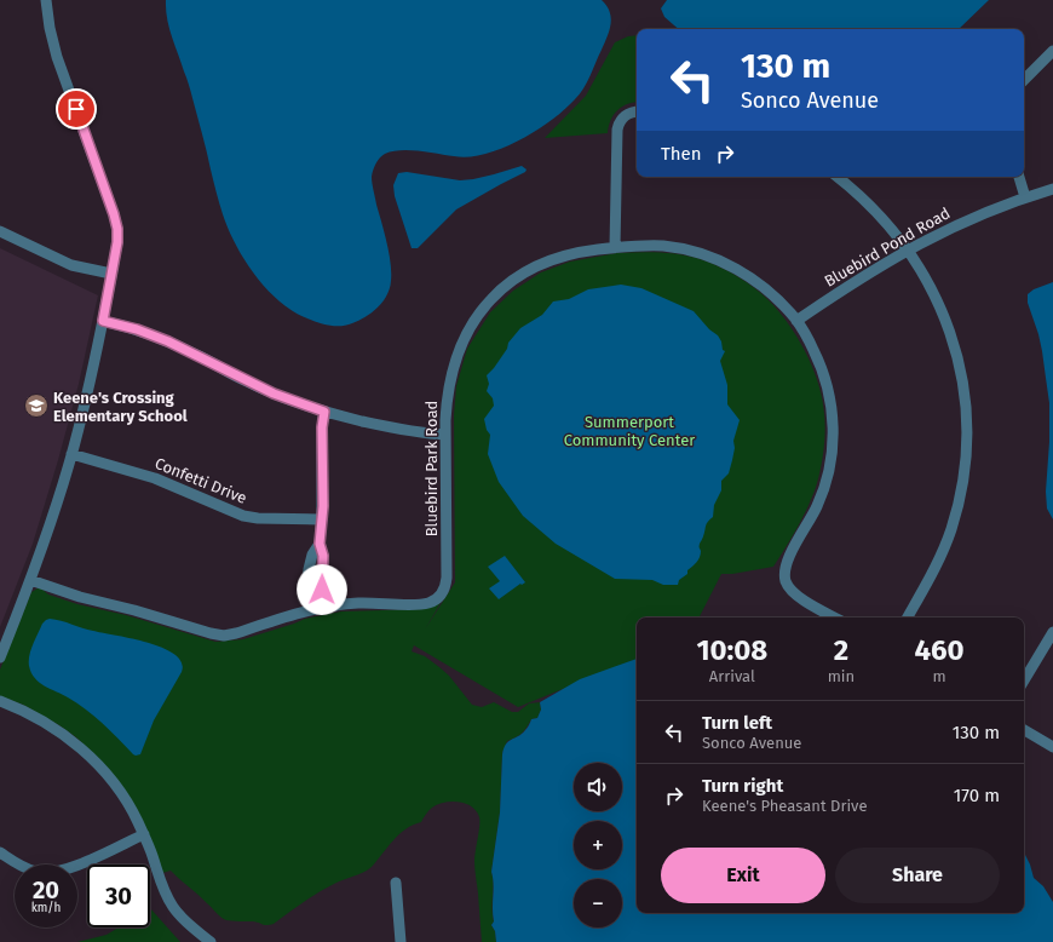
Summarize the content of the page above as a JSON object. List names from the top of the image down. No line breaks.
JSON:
{"streets":{"street":["Bluebird Pond Road","Bluebird Park Road","Confetti Drive"]},"crossings":[["Bluebird Pond Road","Bluebird Park Road"]],"parks":["Summerport Community Center"],"places":{"school or university":["Keene's Crossing Elementary School"]},"page":{"turn":["130 m","Sonco Avenue"],"then":"Then","eta":["10:08","Arrival","2","min","460","m"],"list":[{"name":"Turn left","note":"Sonco Avenue","value":"130 m"},{"name":"Turn right","note":"Keene's Pheasant Drive","value":"170 m"}],"map_buttons":["+","−"],"buttons":["Exit","Share"],"speed":"20 km/h","limit":"30"}}
